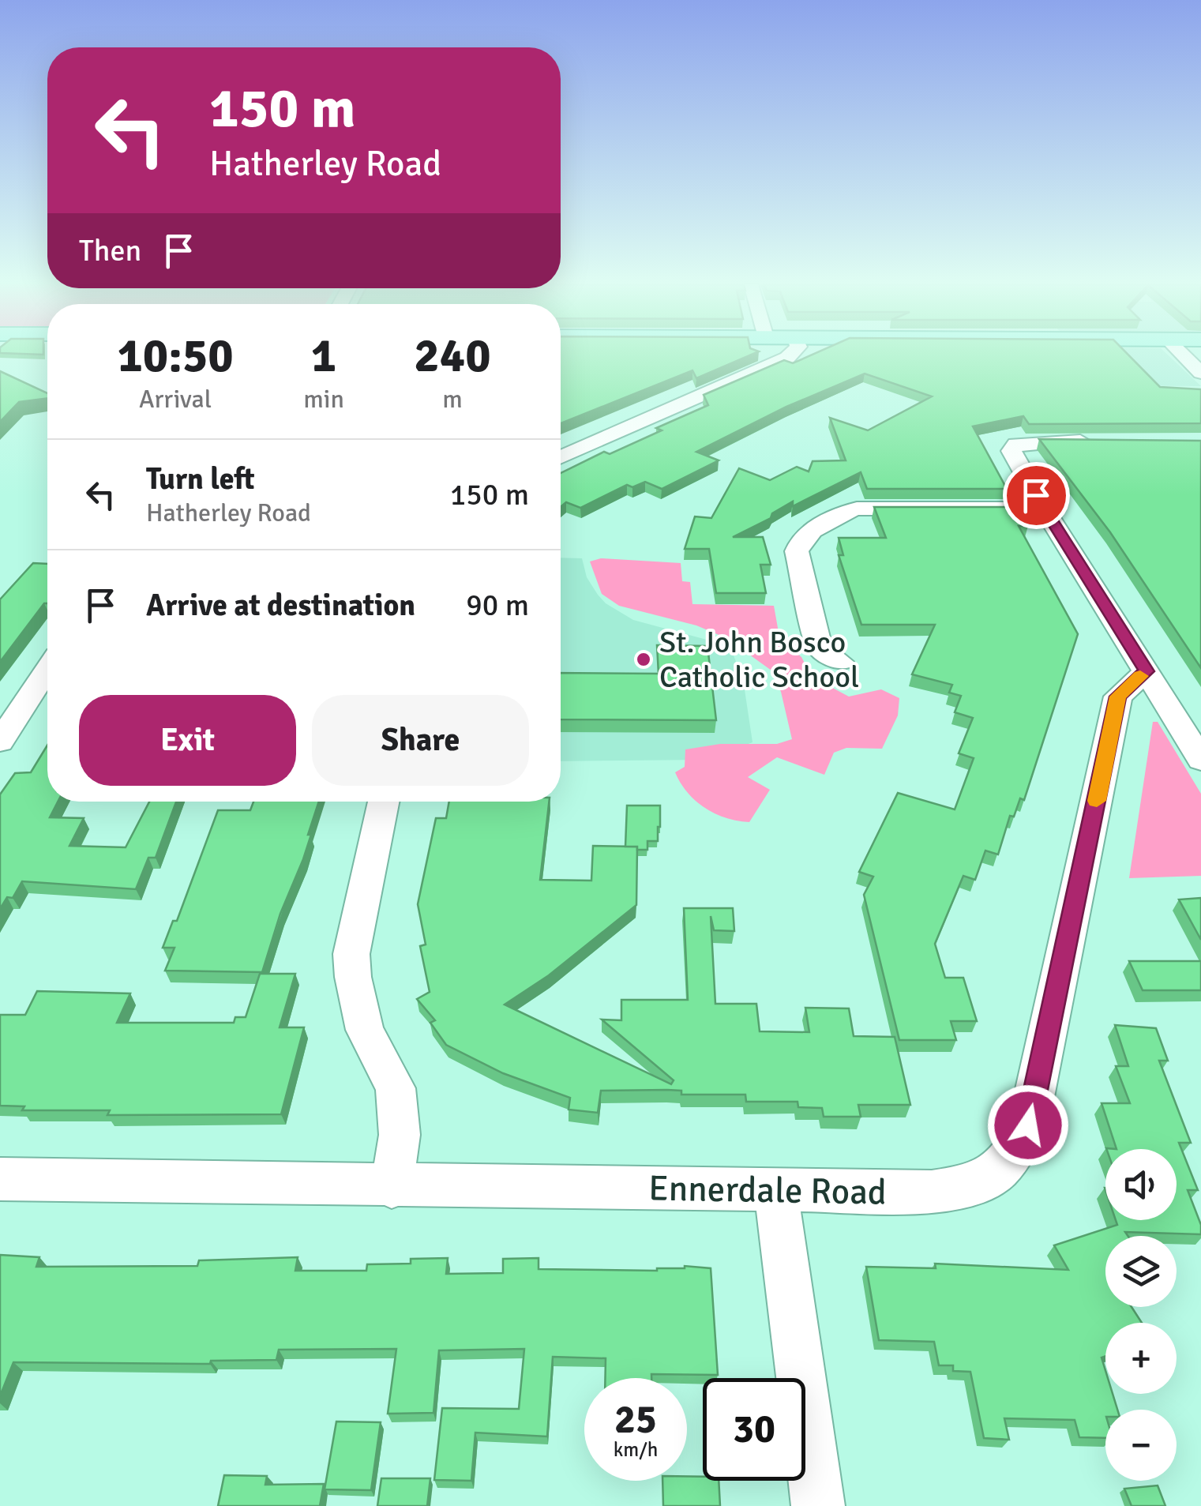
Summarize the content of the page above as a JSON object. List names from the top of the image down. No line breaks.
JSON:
{"streets":{"street":["Ennerdale Road"]},"places":["St. John Bosco Catholic School"],"page":{"turn":["150 m","Hatherley Road"],"then":"Then","eta":["10:50","Arrival","1","min","240","m"],"list":[{"name":"Turn left","note":"Hatherley Road","value":"150 m"},{"name":"Arrive at destination","value":"90 m"}],"buttons":["Exit","Share"],"map_buttons":["+","−"],"speed":"25 km/h","limit":"30"}}
